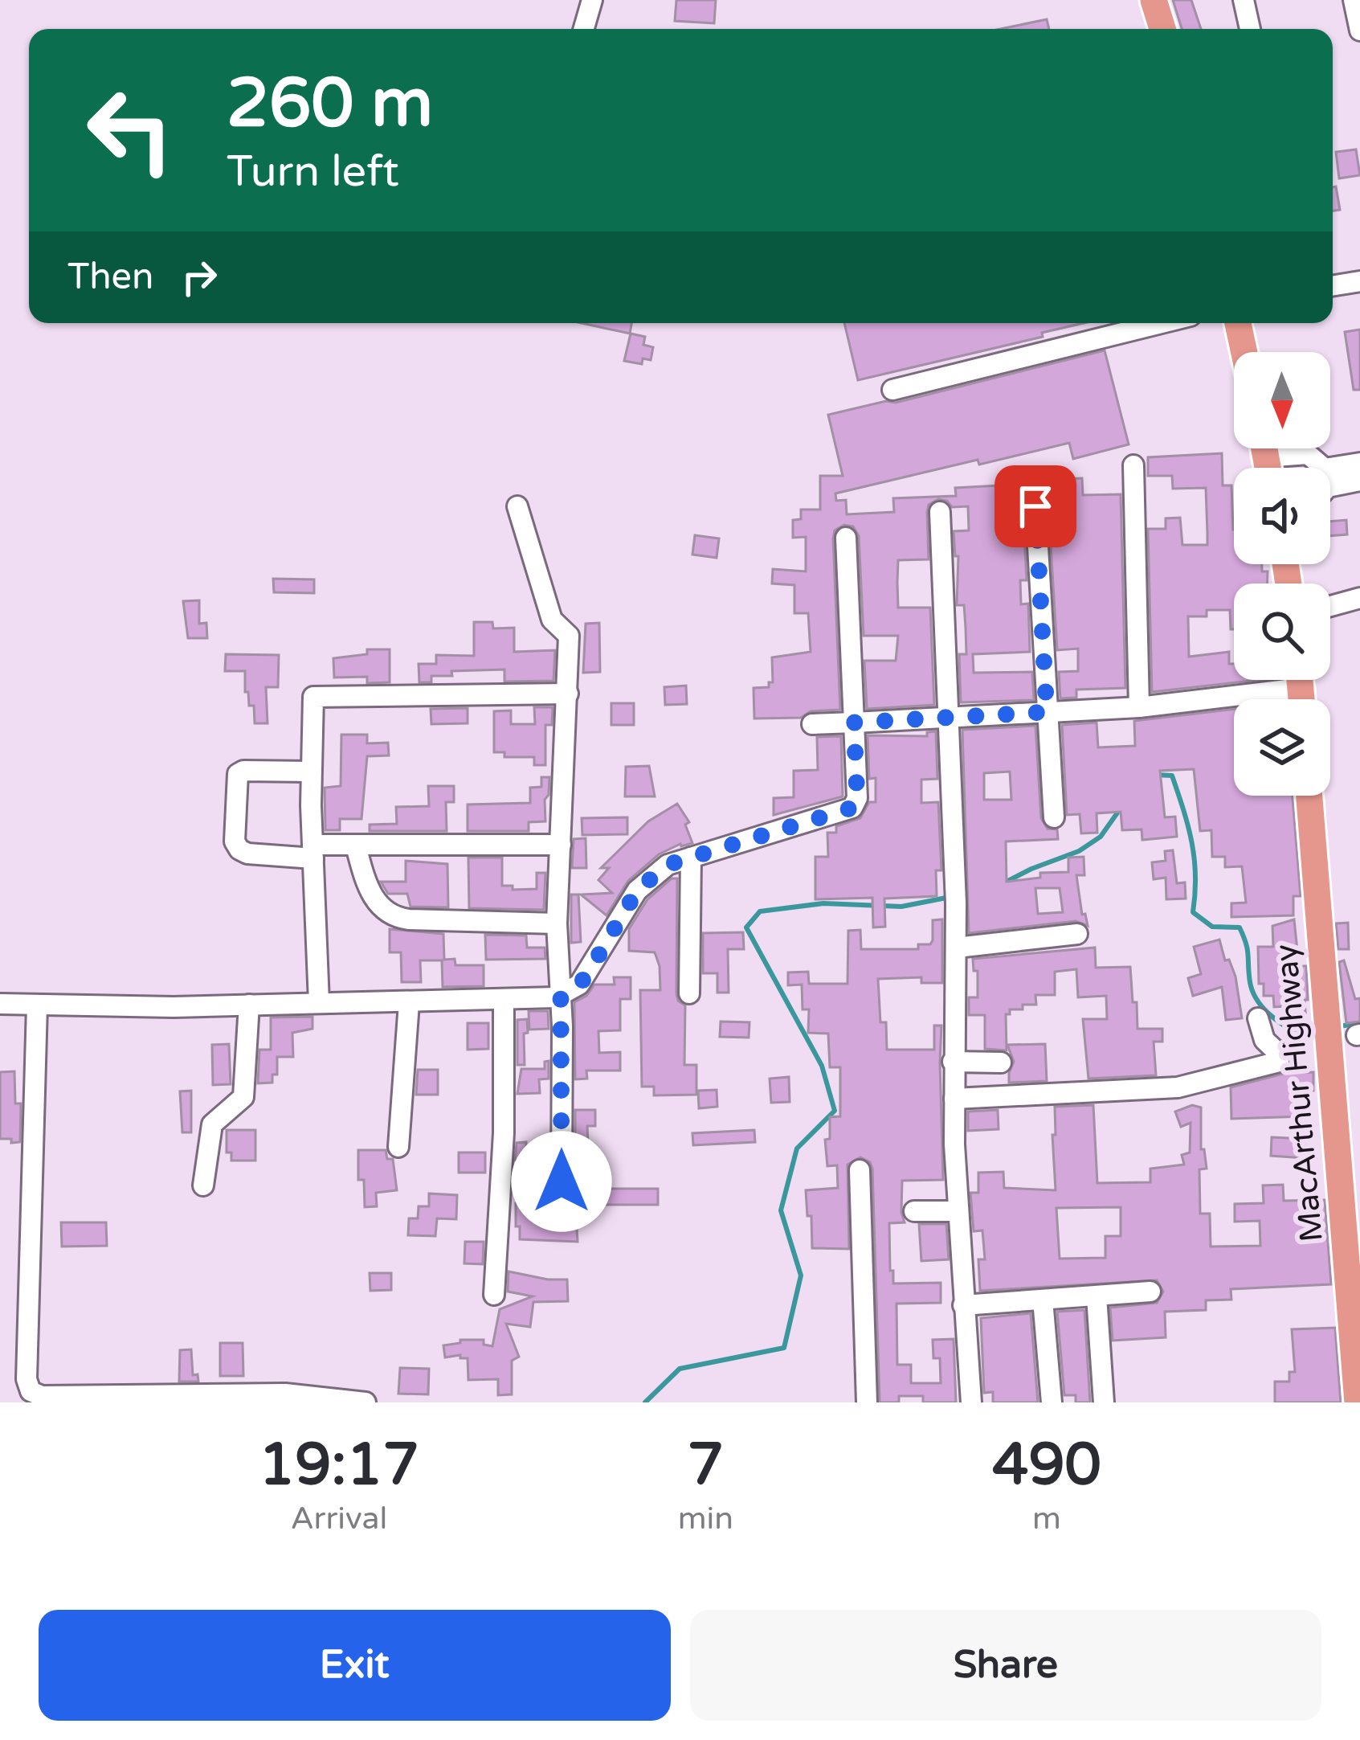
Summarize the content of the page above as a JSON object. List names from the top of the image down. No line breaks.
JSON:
{"streets":{"highway":["MacArthur Highway"]},"north":"bottom","page":{"turn":["260 m","Turn left"],"then":"Then","eta":["19:17","Arrival","7","min","490","m"],"buttons":["Exit","Share"]}}
